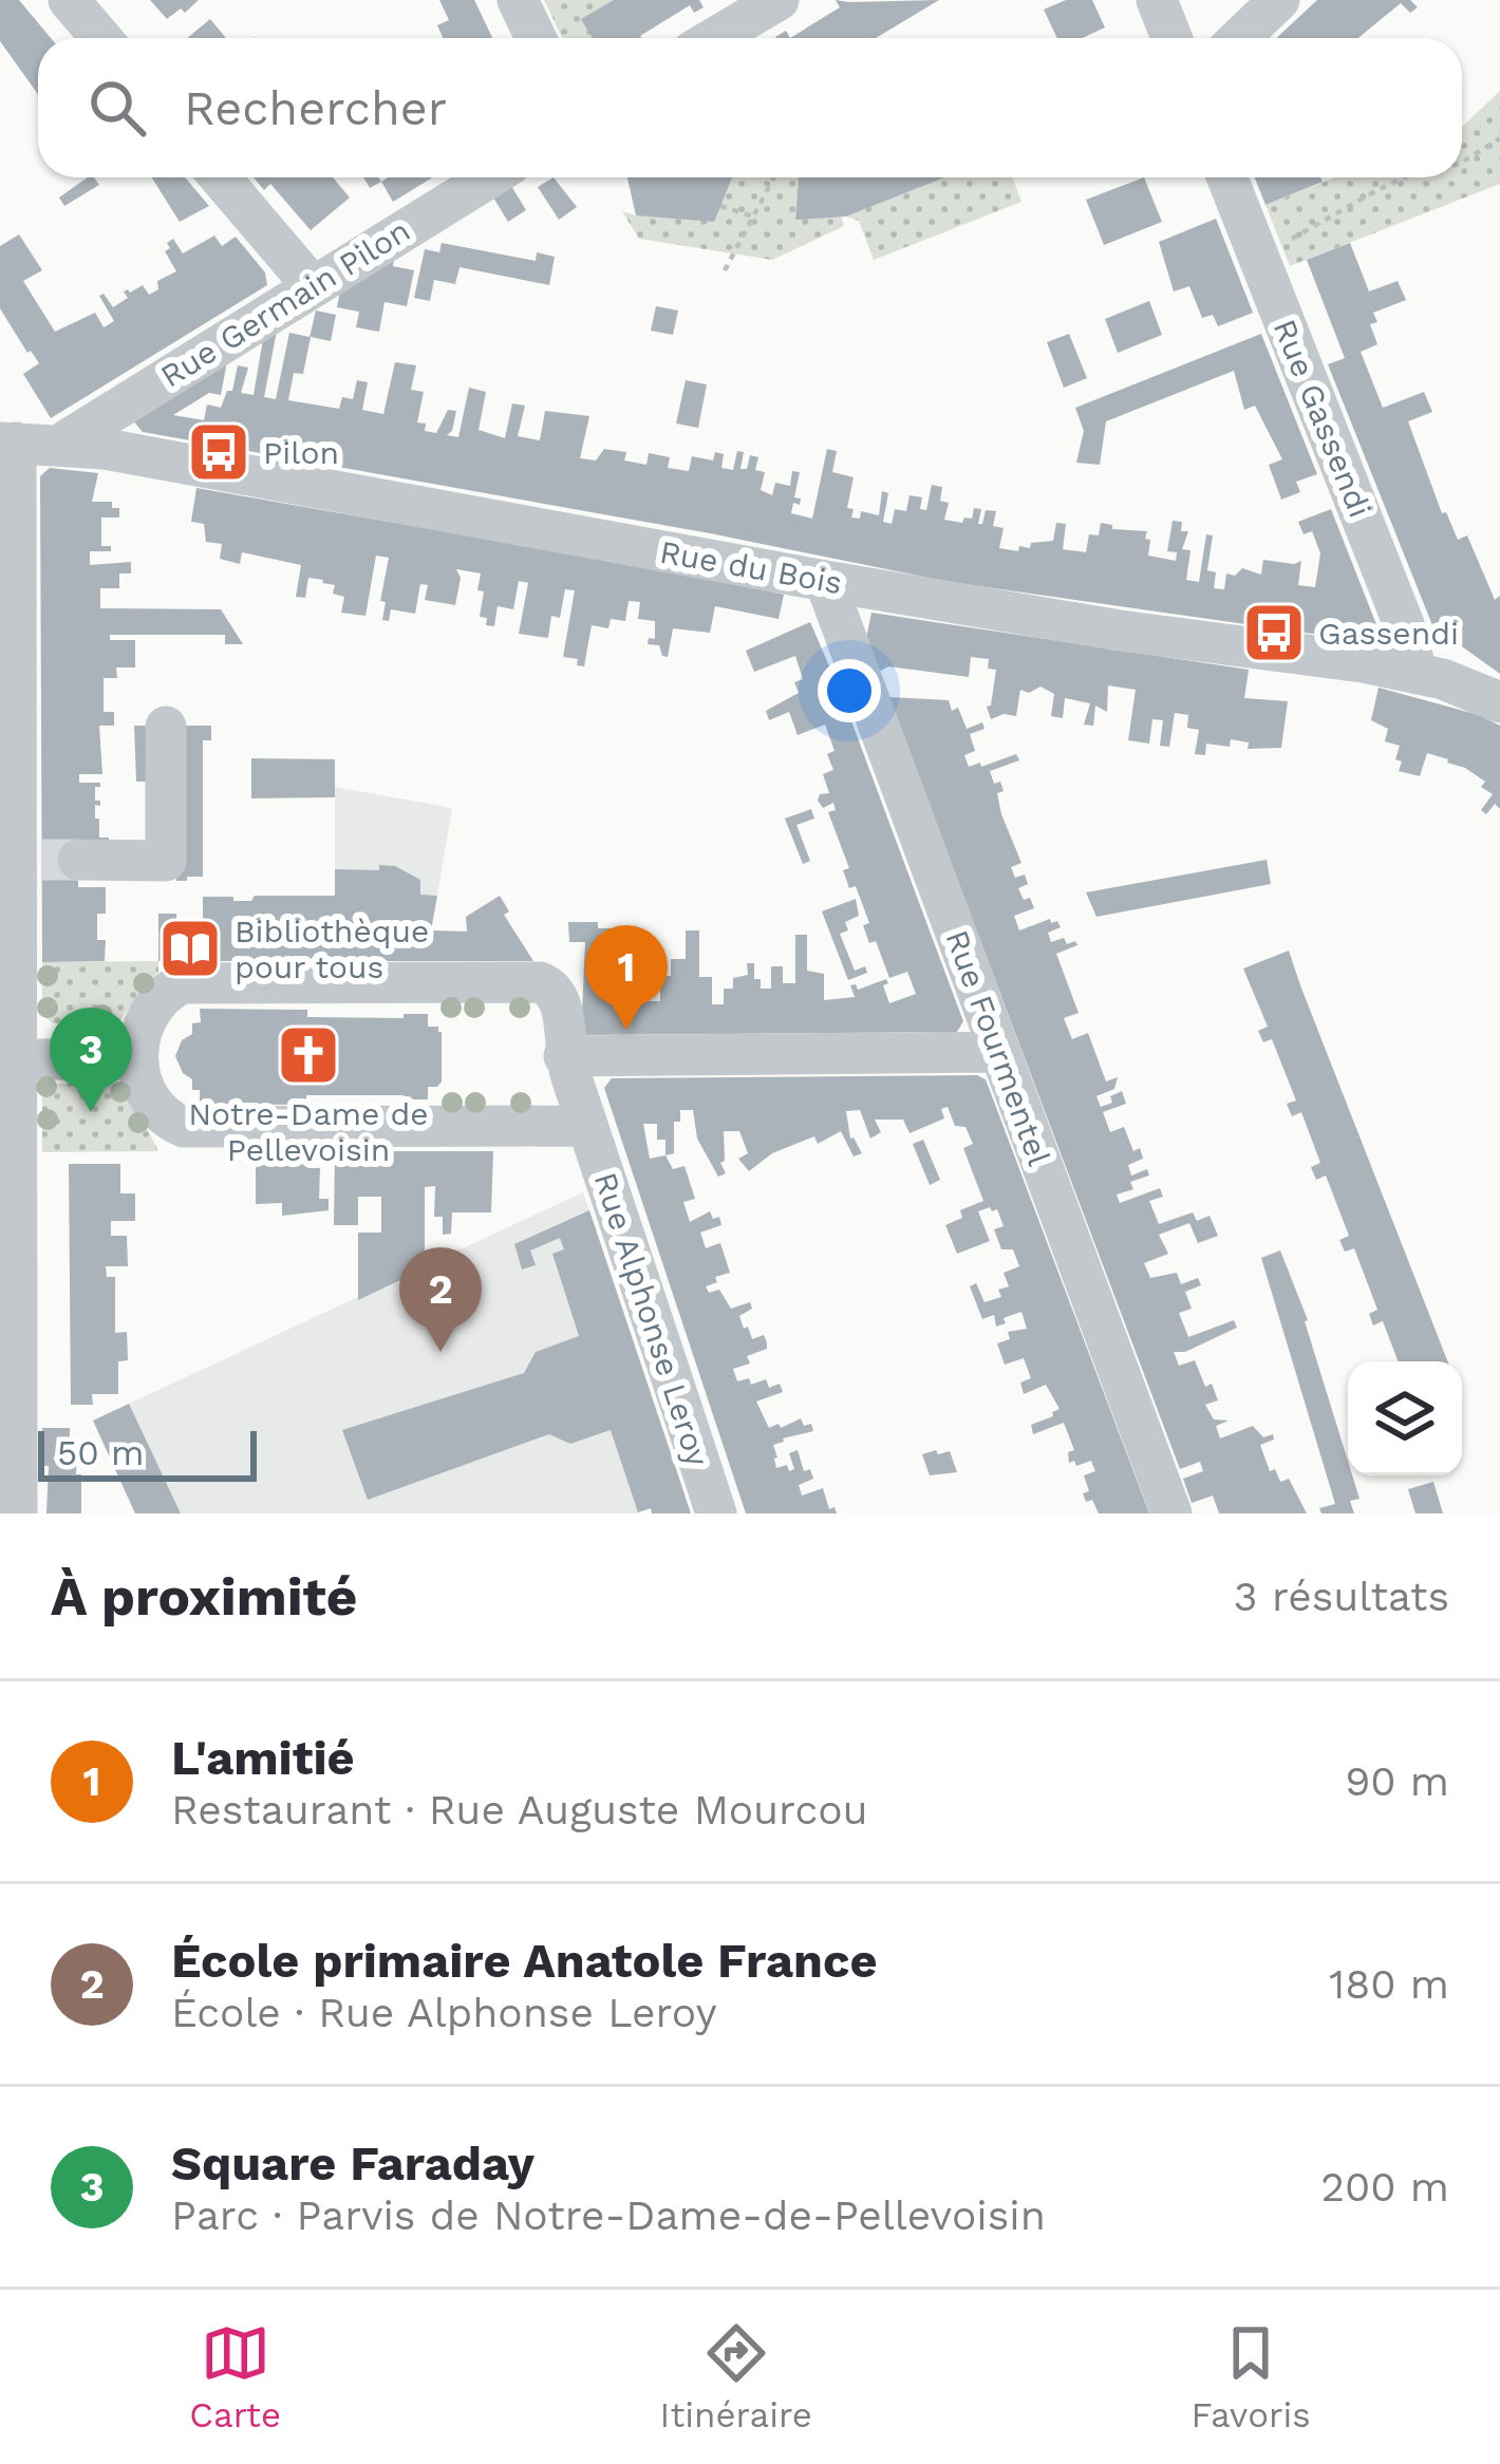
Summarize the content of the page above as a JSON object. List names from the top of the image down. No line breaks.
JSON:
{"streets":{"street":["Rue Germain Pilon","Rue Gassendi","Rue du Bois","Rue Fourmentel","Rue Alphonse Leroy"]},"crossings":[["Rue Germain Pilon","Rue du Bois"],["Rue Gassendi","Rue du Bois"],["Rue du Bois","Rue Fourmentel"]],"places":{"bus stop":["Pilon","Gassendi"],"library":["Bibliothèque pour tous"],"church":["Notre-Dame de Pellevoisin"]},"scale_bar":"50 m","page":{"search":"Rechercher","pins":["1","3","2"],"scale":"50 m","heading":["À proximité","3 résultats"],"list":[{"mark":"1","name":"L'amitié","note":"Restaurant · Rue Auguste Mourcou","value":"90 m"},{"mark":"2","name":"École primaire Anatole France","note":"École · Rue Alphonse Leroy","value":"180 m"},{"mark":"3","name":"Square Faraday","note":"Parc · Parvis de Notre-Dame-de-Pellevoisin","value":"200 m"}],"nav":["Carte","Itinéraire","Favoris"]}}
